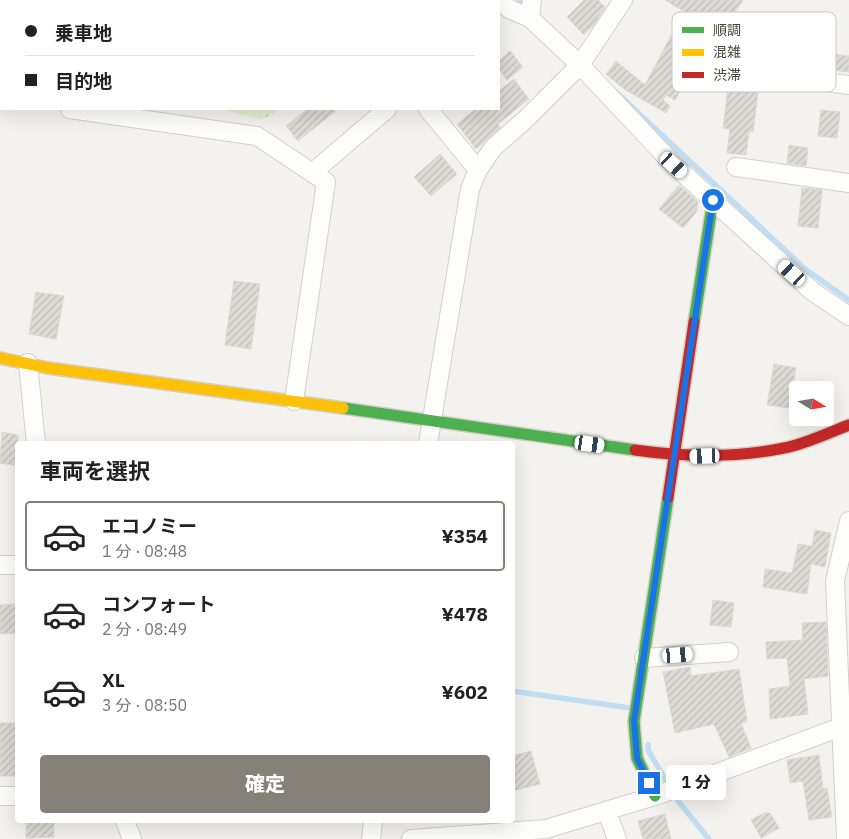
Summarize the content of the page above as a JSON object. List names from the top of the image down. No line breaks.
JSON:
{"legend":["順調","混雑","渋滞"],"north":"right","page":{"banner":["乗車地","目的地"],"heading":"車両を選択","list":[{"name":"エコノミー","note":"1 分 · 08:48","value":"¥354"},{"name":"コンフォート","note":"2 分 · 08:49","value":"¥478"},{"name":"XL","note":"3 分 · 08:50","value":"¥602"}],"buttons":"確定","bubble":"1 分"}}
